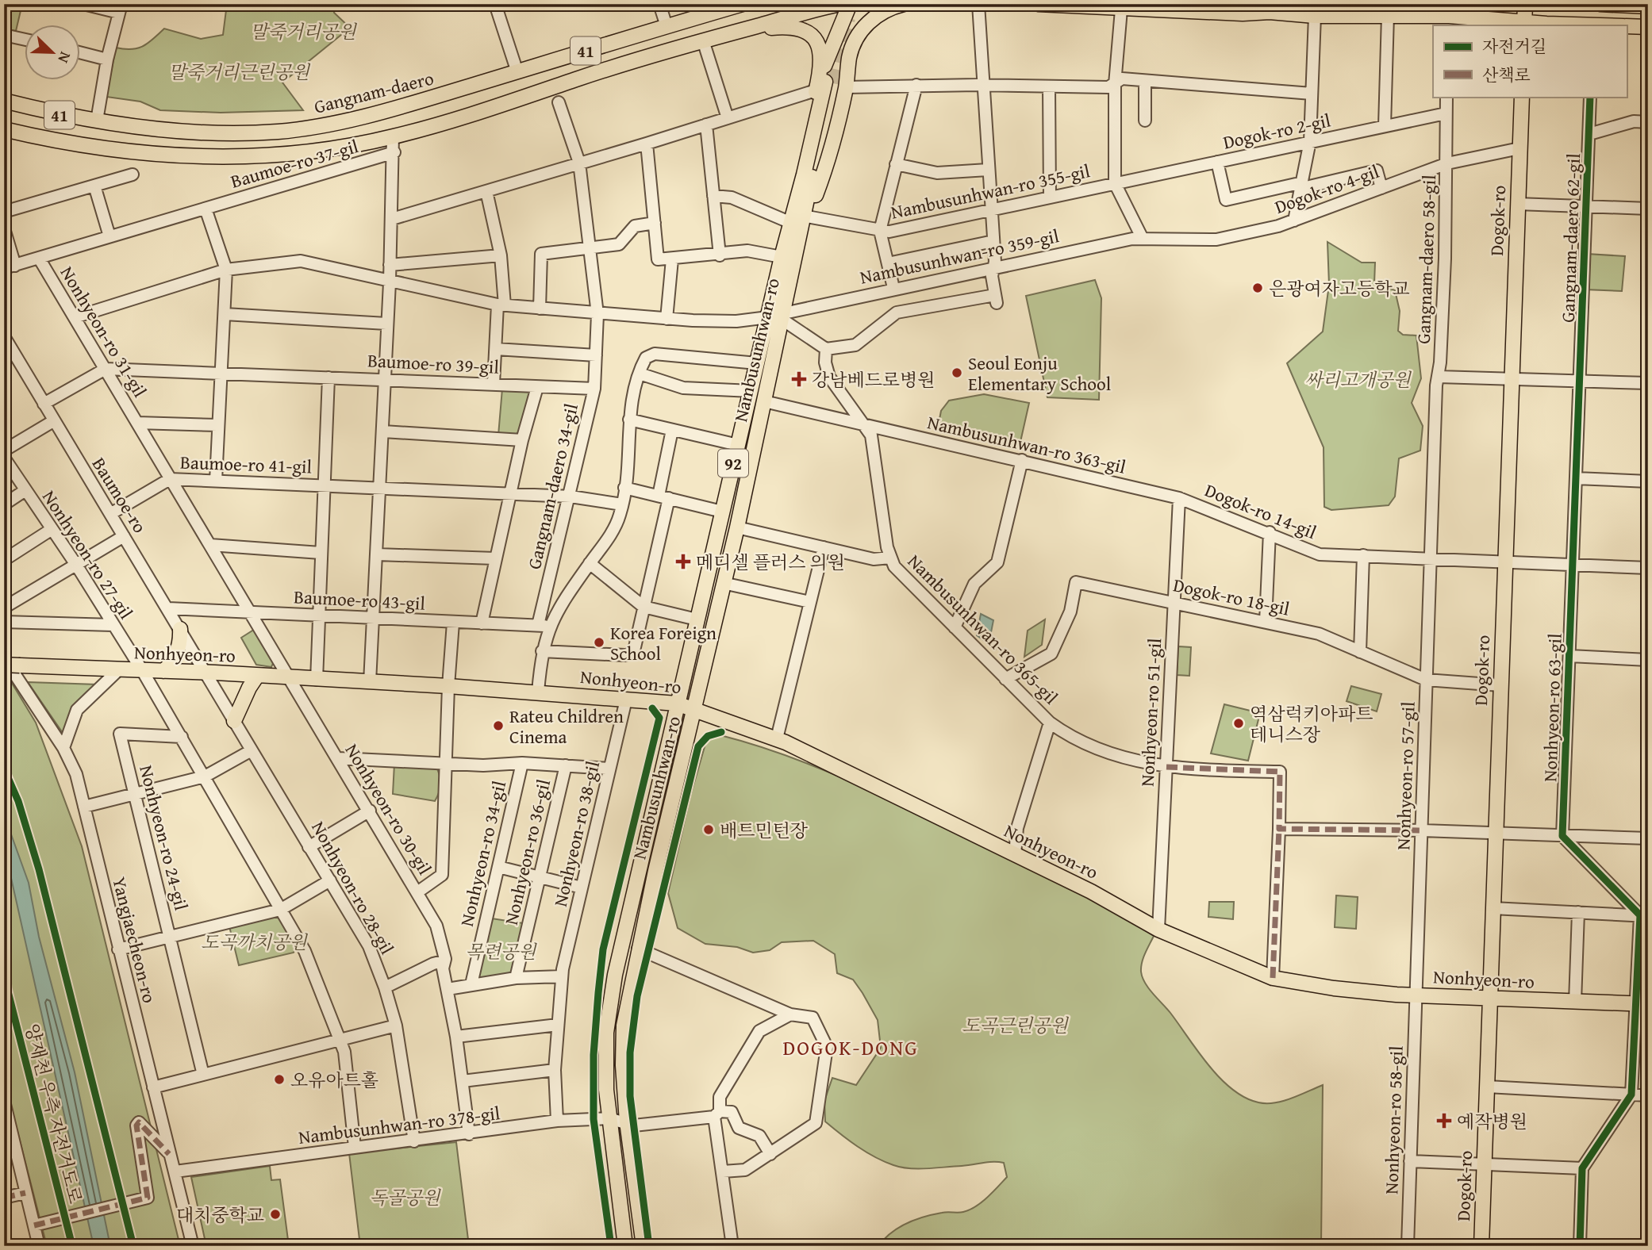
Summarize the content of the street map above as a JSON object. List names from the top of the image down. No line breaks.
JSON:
{"streets":{"main road":["41","Gangnam-daero","Dogok-ro","Nambusunhwan-ro","92","Nonhyeon-ro"],"street":["Dogok-ro 2-gil","Baumoe-ro 37-gil","Dogok-ro 4-gil","Nambusunhwan-ro 355-gil","Gangnam-daero 62-gil","Nambusunhwan-ro 359-gil","Gangnam-daero 58-gil","Nonhyeon-ro 31-gil","Baumoe-ro 39-gil","Nambusunhwan-ro 363-gil","Baumoe-ro 41-gil","Gangnam-daero 34-gil","Baumoe-ro","Dogok-ro 14-gil","Nonhyeon-ro 27-gil","Dogok-ro 18-gil","Baumoe-ro 43-gil","Nambusunhwan-ro 365-gil","Nonhyeon-ro 63-gil","Nonhyeon-ro 51-gil","Nonhyeon-ro 57-gil","Nonhyeon-ro 30-gil","Nonhyeon-ro 38-gil","Nonhyeon-ro 24-gil","Nonhyeon-ro 36-gil","Nonhyeon-ro 34-gil","Nonhyeon-ro 28-gil","Yangjaecheon-ro","Nonhyeon-ro 58-gil","Nambusunhwan-ro 378-gil"],"cycle path":["양재천 우측 자전거도로"]},"crossings":[["Dogok-ro 2-gil","Nambusunhwan-ro 355-gil"],["Dogok-ro 2-gil","Gangnam-daero 58-gil"],["Baumoe-ro 37-gil","Nonhyeon-ro 31-gil"],["Dogok-ro 4-gil","Dogok-ro"],["Dogok-ro 4-gil","Nambusunhwan-ro 359-gil"],["Dogok-ro 4-gil","Gangnam-daero 58-gil"],["Dogok-ro","Dogok-ro 14-gil"],["Dogok-ro","Dogok-ro 18-gil"],["Dogok-ro","Nonhyeon-ro"],["Gangnam-daero 62-gil","Nonhyeon-ro 63-gil"],["Nambusunhwan-ro 359-gil","Nambusunhwan-ro"],["Gangnam-daero 58-gil","Dogok-ro 14-gil"],["Gangnam-daero 58-gil","Nonhyeon-ro 57-gil"],["Nonhyeon-ro 31-gil","Baumoe-ro 39-gil"],["Nonhyeon-ro 31-gil","Baumoe-ro 41-gil"],["Nonhyeon-ro 31-gil","Baumoe-ro 43-gil"],["Nonhyeon-ro 31-gil","Nonhyeon-ro"],["Nonhyeon-ro 31-gil","Nonhyeon-ro 30-gil"],["Nambusunhwan-ro","Nambusunhwan-ro 363-gil"],["Nambusunhwan-ro","Nambusunhwan-ro 365-gil"],["Nambusunhwan-ro","Nonhyeon-ro"],["Nambusunhwan-ro","Nambusunhwan-ro 378-gil"],["Baumoe-ro 39-gil","Gangnam-daero 34-gil"],["Nambusunhwan-ro 363-gil","Dogok-ro 14-gil"],["Nambusunhwan-ro 363-gil","Nonhyeon-ro 51-gil"],["Baumoe-ro 41-gil","Gangnam-daero 34-gil"],["Baumoe-ro 41-gil","Baumoe-ro"],["Baumoe-ro 41-gil","Baumoe-ro 43-gil"],["Baumoe-ro 41-gil","Nonhyeon-ro"],["Gangnam-daero 34-gil","Baumoe-ro 43-gil"],["Baumoe-ro","Baumoe-ro 43-gil"],["Baumoe-ro","Nonhyeon-ro"],["Baumoe-ro","Nonhyeon-ro 28-gil"],["Dogok-ro 14-gil","Nonhyeon-ro 63-gil"],["Dogok-ro 14-gil","Nonhyeon-ro 51-gil"],["Dogok-ro 14-gil","Nonhyeon-ro 57-gil"],["Nonhyeon-ro 27-gil","Nonhyeon-ro"],["Nonhyeon-ro 27-gil","Nonhyeon-ro 24-gil"],["Nonhyeon-ro 27-gil","Nambusunhwan-ro 378-gil"],["Dogok-ro 18-gil","Nambusunhwan-ro 365-gil"],["Dogok-ro 18-gil","Nonhyeon-ro 51-gil"],["Dogok-ro 18-gil","Nonhyeon-ro 57-gil"],["Nambusunhwan-ro 365-gil","Nonhyeon-ro 51-gil"],["Nonhyeon-ro","Nonhyeon-ro 51-gil"],["Nonhyeon-ro","Nonhyeon-ro 57-gil"],["Nonhyeon-ro","Nonhyeon-ro 30-gil"],["Nonhyeon-ro","Nonhyeon-ro 38-gil"],["Nonhyeon-ro","Nonhyeon-ro 28-gil"],["Nonhyeon-ro","Nonhyeon-ro 58-gil"],["Nonhyeon-ro 57-gil","Nonhyeon-ro 58-gil"],["Nonhyeon-ro 30-gil","Nambusunhwan-ro 378-gil"],["Nonhyeon-ro 38-gil","Nambusunhwan-ro 378-gil"],["Nonhyeon-ro 28-gil","Nambusunhwan-ro 378-gil"],["Yangjaecheon-ro","Nambusunhwan-ro 378-gil"]],"districts":["DOGOK-DONG"],"parks":["말죽거리공원","말죽거리근린공원","싸리고개공원","도곡까치공원","목련공원","도곡근린공원","독골공원"],"places":{"other":["은광여자고등학교","Seoul Eonju Elementary School","Korea Foreign School","역삼럭키아파트 테니스장","Rateu Children Cinema","배트민턴장","오유아트홀","대치중학교"],"health":["강남베드로병원","메디셀 플러스 의원","예작병원"]},"legend":["자전거길","산책로"],"north":"bottom right"}
